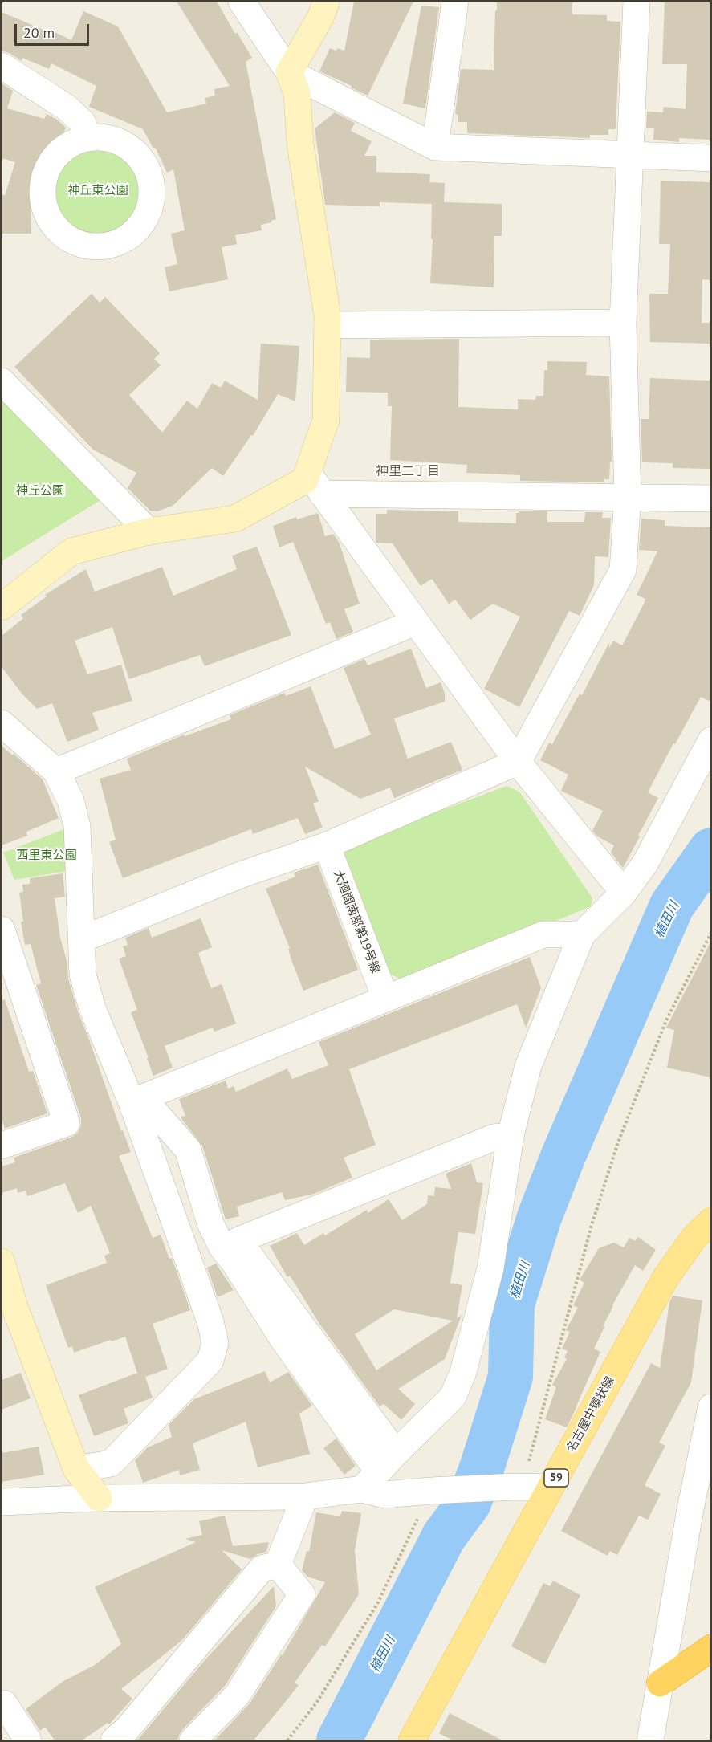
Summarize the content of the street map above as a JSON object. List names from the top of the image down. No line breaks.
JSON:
{"streets":{"main road":["名古屋中環状線","59"],"street":["大廻間南部第19号線"]},"districts":["神里二丁目"],"water":["植田川"],"parks":["神丘東公園","神丘公園","西里東公園"],"scale_bar":"20 m"}
